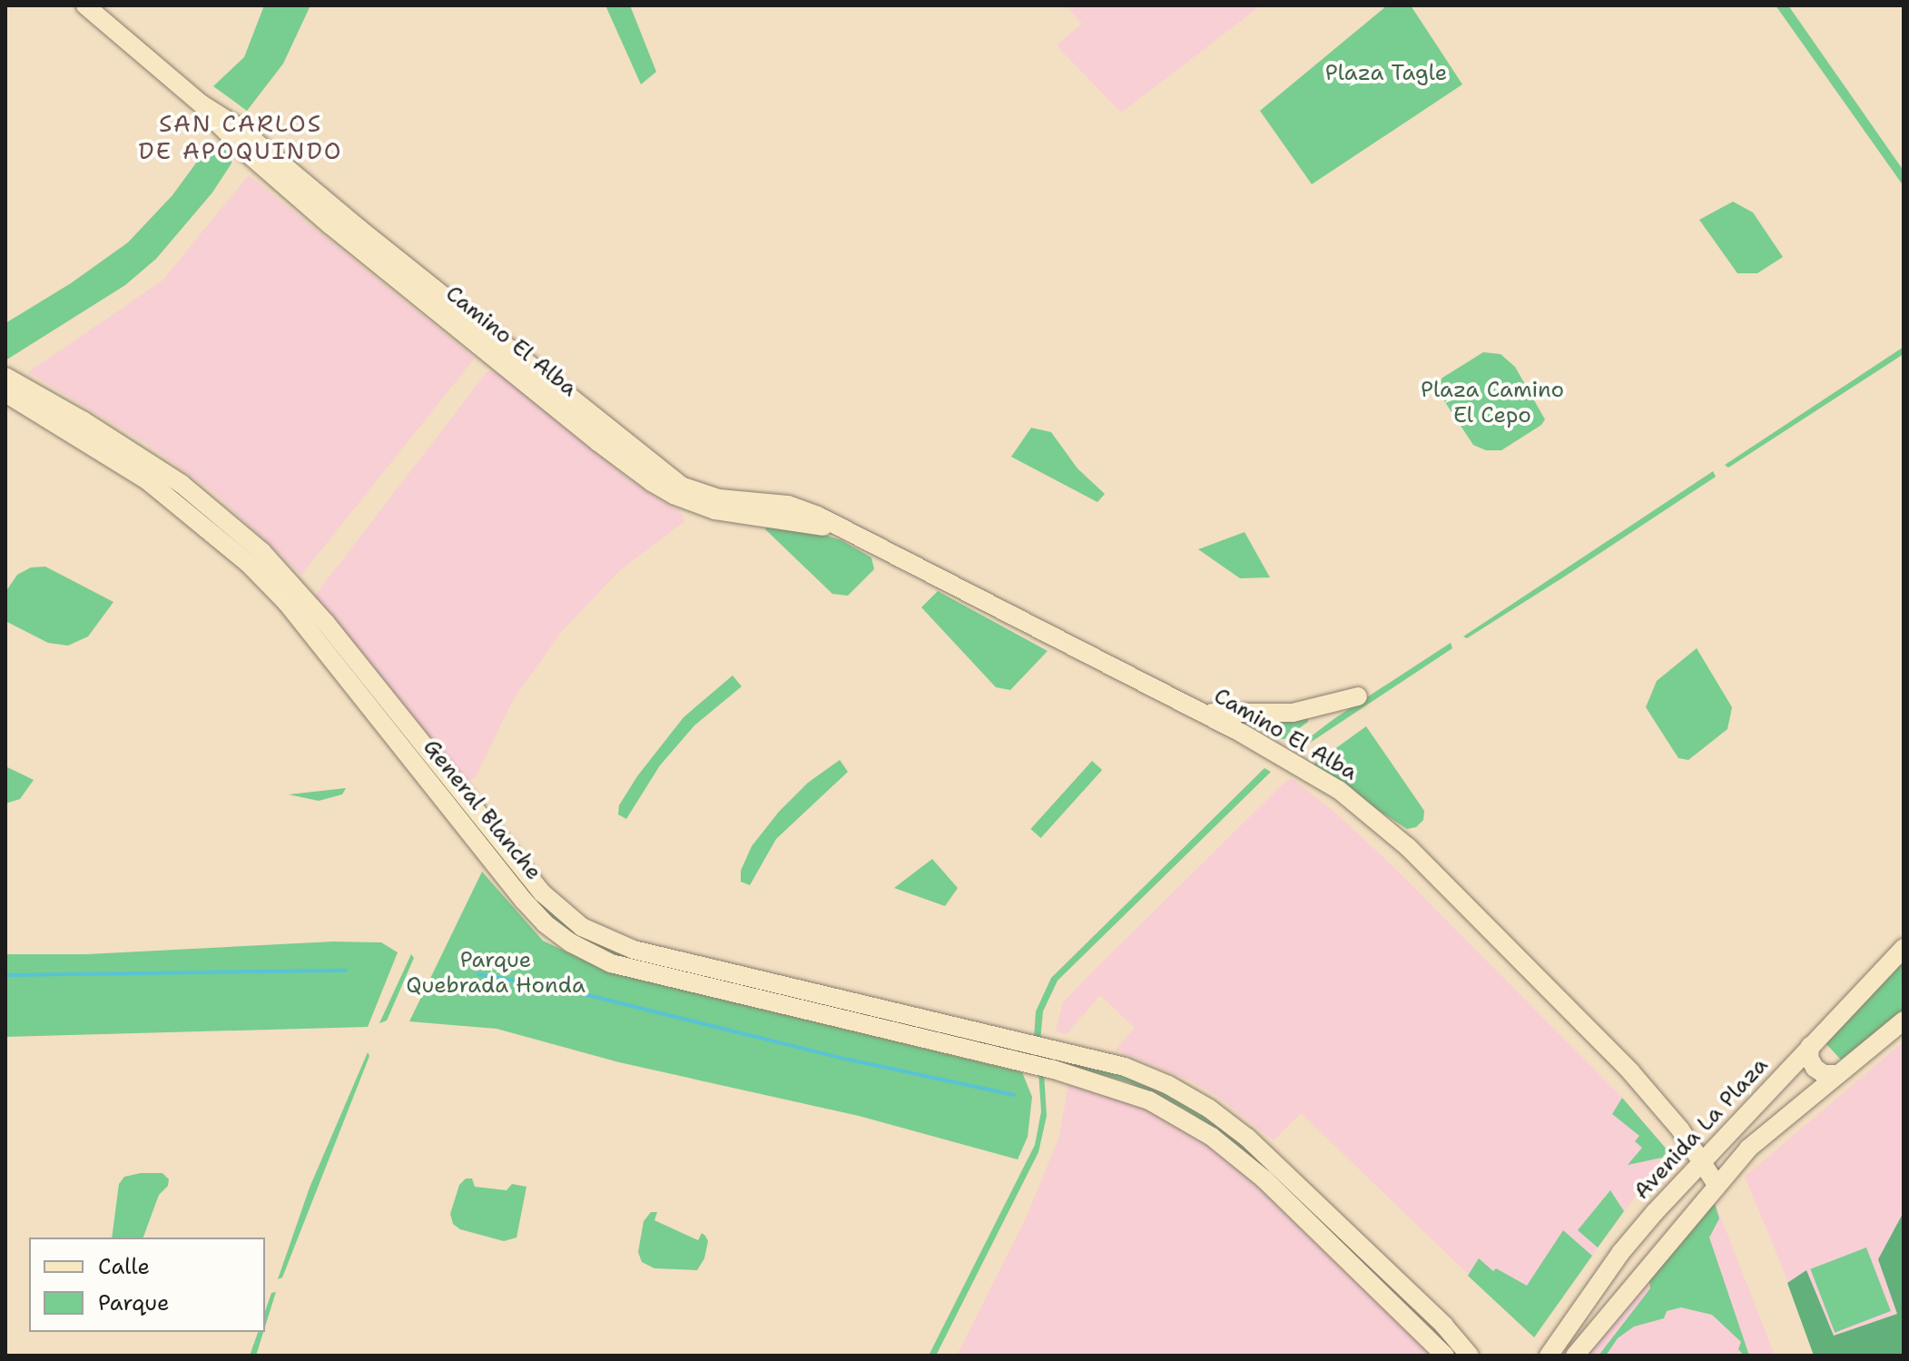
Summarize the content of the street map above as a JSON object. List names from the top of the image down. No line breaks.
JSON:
{"streets":{"main road":["Camino El Alba","General Blanche","Avenida La Plaza"]},"crossings":[["Camino El Alba","Avenida La Plaza"]],"districts":["SAN CARLOS DE APOQUINDO"],"parks":["Plaza Tagle","Plaza Camino El Cepo","Parque Quebrada Honda"],"legend":["Calle","Parque"]}
